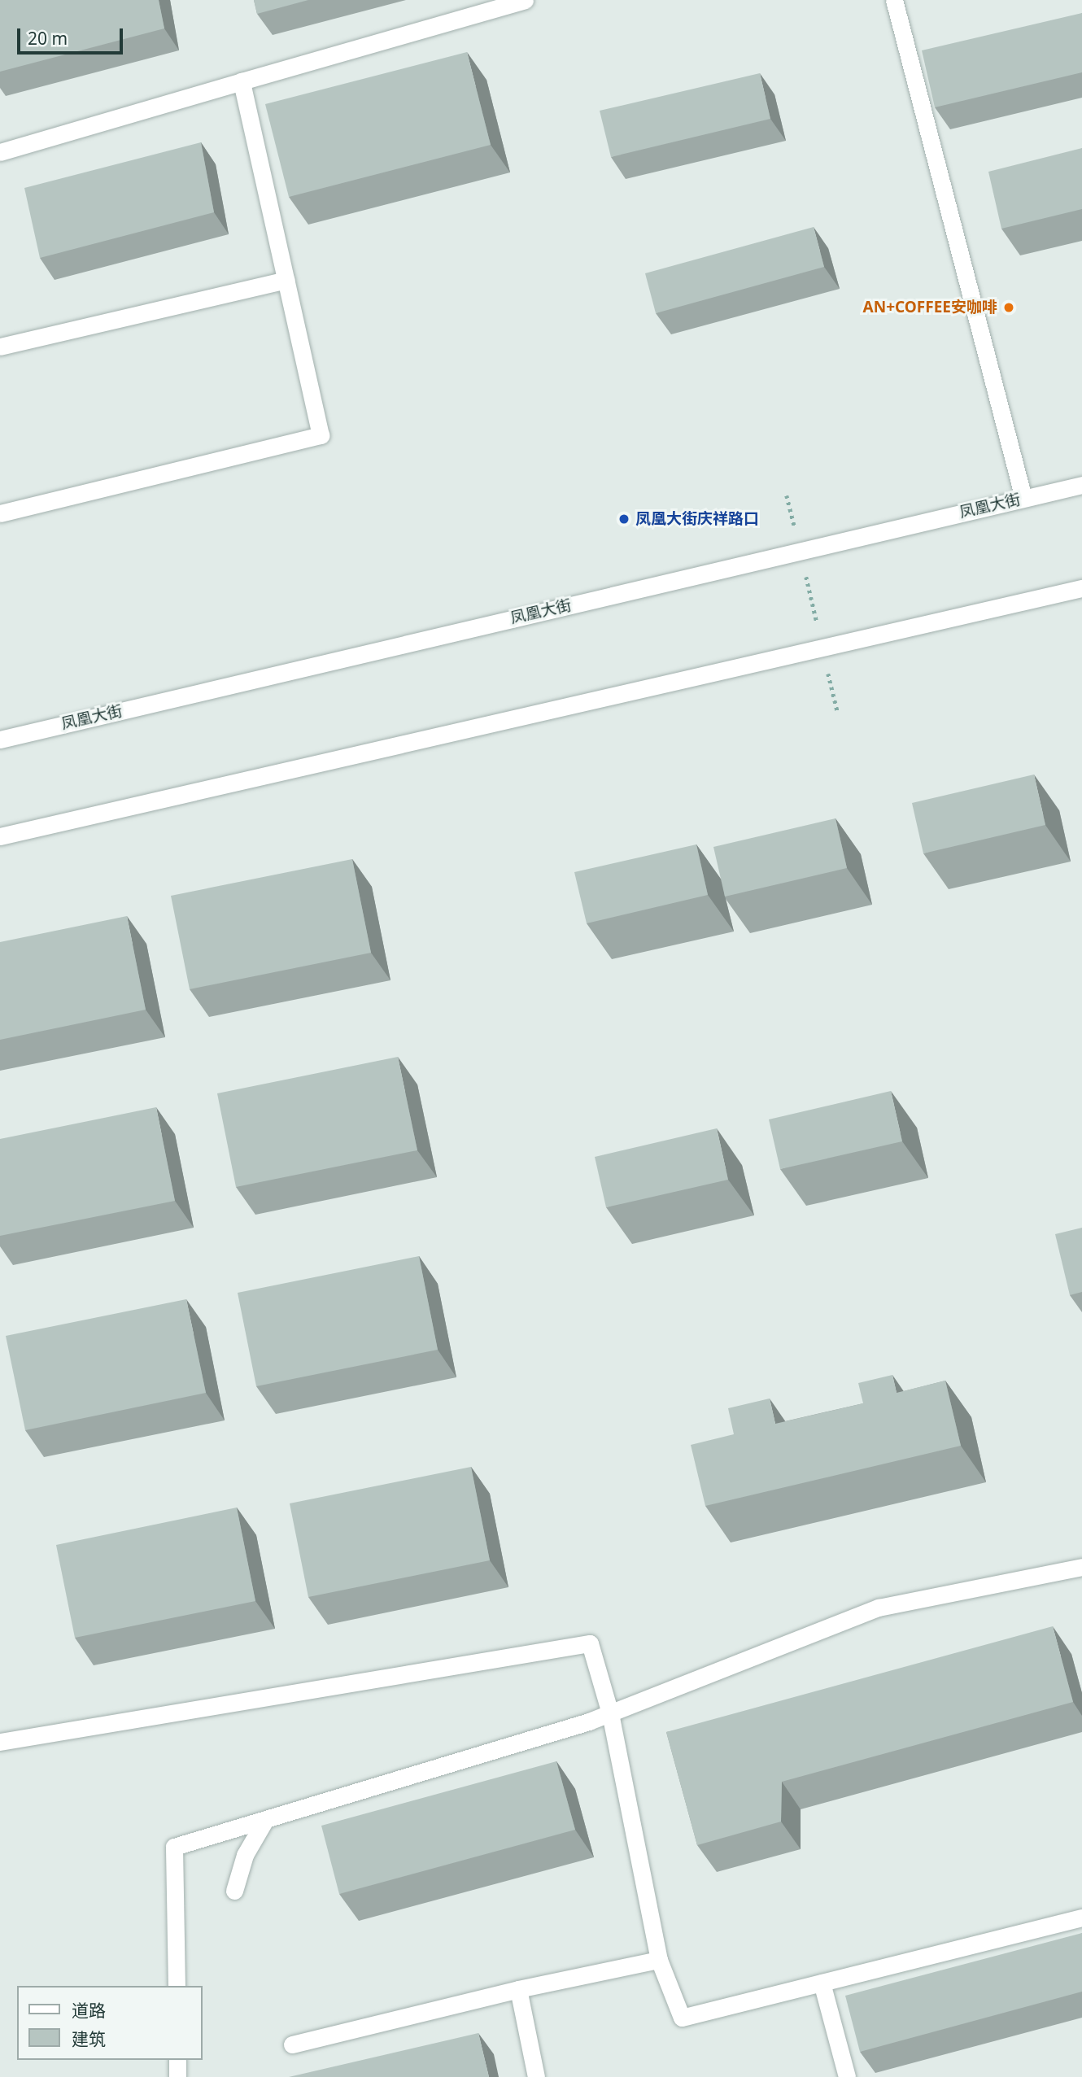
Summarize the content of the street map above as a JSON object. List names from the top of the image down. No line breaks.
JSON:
{"streets":{"street":["凤凰大街"]},"places":["AN+COFFEE安咖啡","凤凰大街庆祥路口"],"legend":["道路","建筑"],"scale_bar":"20 m"}
